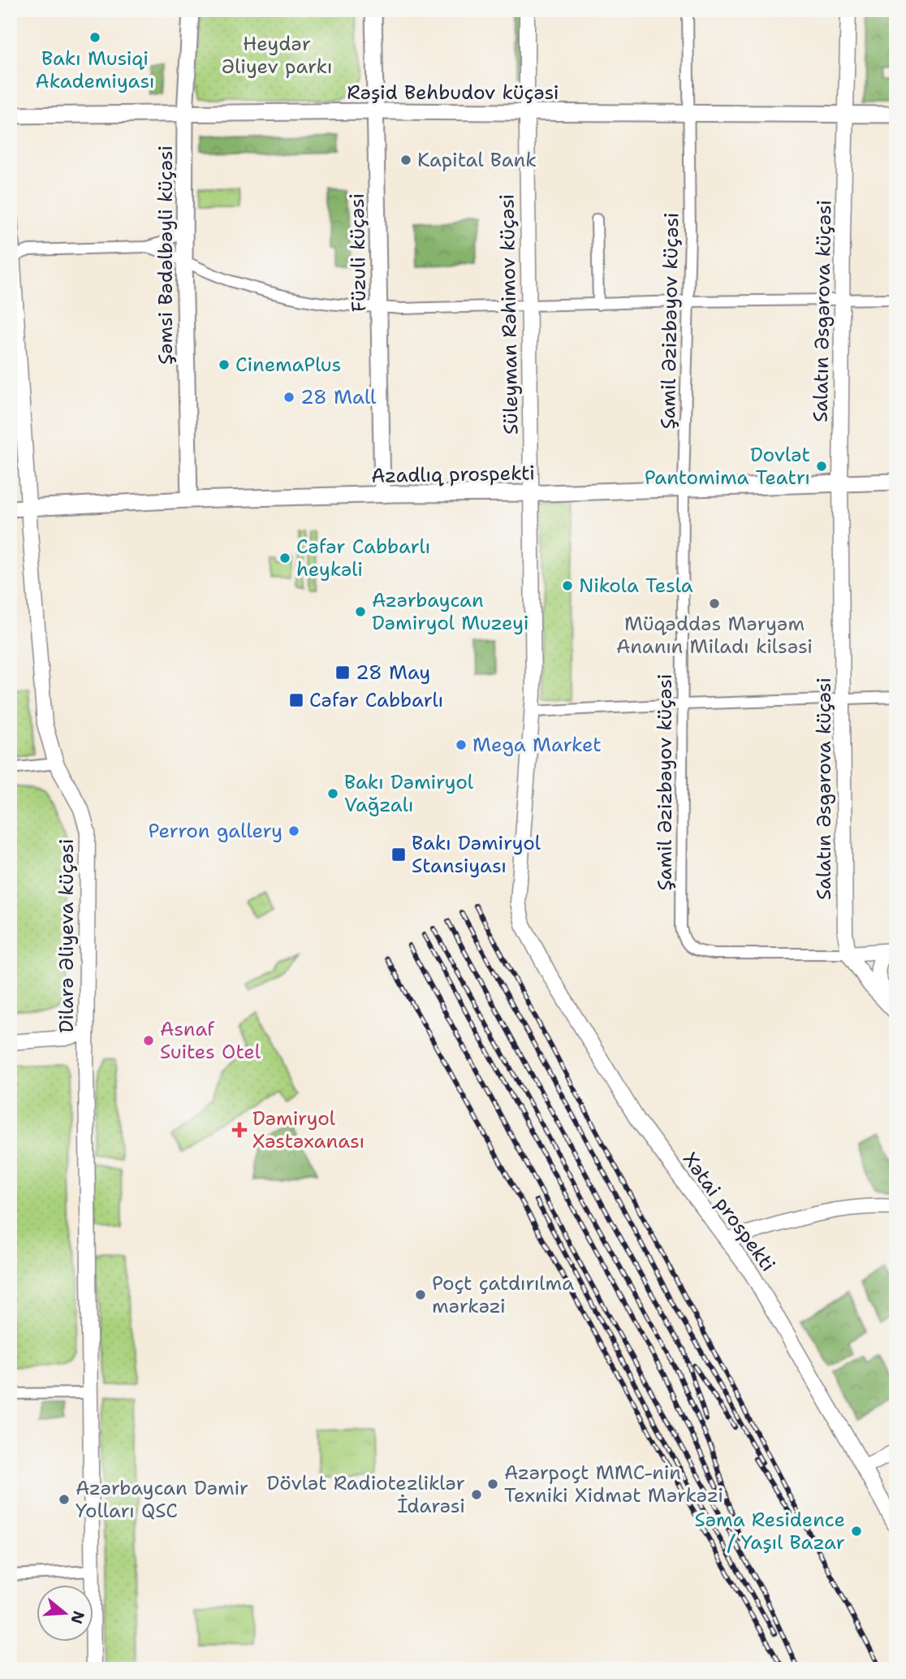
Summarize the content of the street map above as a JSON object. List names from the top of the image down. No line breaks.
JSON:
{"streets":{"main road":["Rəşid Behbudov küçəsi","Füzuli küçəsi","Şəmsi Bədəlbəyli küçəsi","Salatın Əsgərova küçəsi","Süleyman Rəhimov küçəsi","Azadlıq prospekti","Dilarə Əliyeva küçəsi","Xətai prospekti"],"street":["Şamil Əzizbəyov küçəsi"]},"crossings":[["Rəşid Behbudov küçəsi","Füzuli küçəsi"],["Rəşid Behbudov küçəsi","Şəmsi Bədəlbəyli küçəsi"],["Rəşid Behbudov küçəsi","Salatın Əsgərova küçəsi"],["Rəşid Behbudov küçəsi","Süleyman Rəhimov küçəsi"],["Rəşid Behbudov küçəsi","Şamil Əzizbəyov küçəsi"],["Füzuli küçəsi","Azadlıq prospekti"],["Şəmsi Bədəlbəyli küçəsi","Azadlıq prospekti"],["Salatın Əsgərova küçəsi","Şamil Əzizbəyov küçəsi"],["Salatın Əsgərova küçəsi","Azadlıq prospekti"],["Süleyman Rəhimov küçəsi","Azadlıq prospekti"],["Süleyman Rəhimov küçəsi","Xətai prospekti"],["Şamil Əzizbəyov küçəsi","Azadlıq prospekti"],["Azadlıq prospekti","Dilarə Əliyeva küçəsi"]],"parks":["Heydər Əliyev parkı"],"places":{"other":["Bakı Musiqi Akademiyası","Kapital Bank","CinemaPlus","28 Mall","Dovlət Pantomima Teatrı","Cəfər Cabbarlı heykəli","Nikola Tesla","Müqəddəs Məryəm Ananın Miladı kilsəsi","Azərbaycan Dəmiryol Muzeyi","Mega Market","Bakı Dəmiryol Vağzalı","Perron gallery","Asnaf Suites Otel","Poçt çatdırılma mərkəzi","Azərpoçt MMC-nin Texniki Xidmət Mərkəzi","Dövlət Radiotezliklər İdarəsi","Azərbaycan Dəmir Yolları QSC","Səma Residence / Yaşıl Bazar"],"transit":["28 May","Cəfər Cabbarlı","Bakı Dəmiryol Stansiyası"],"health":["Dəmiryol Xəstəxanası"]},"north":"right"}
